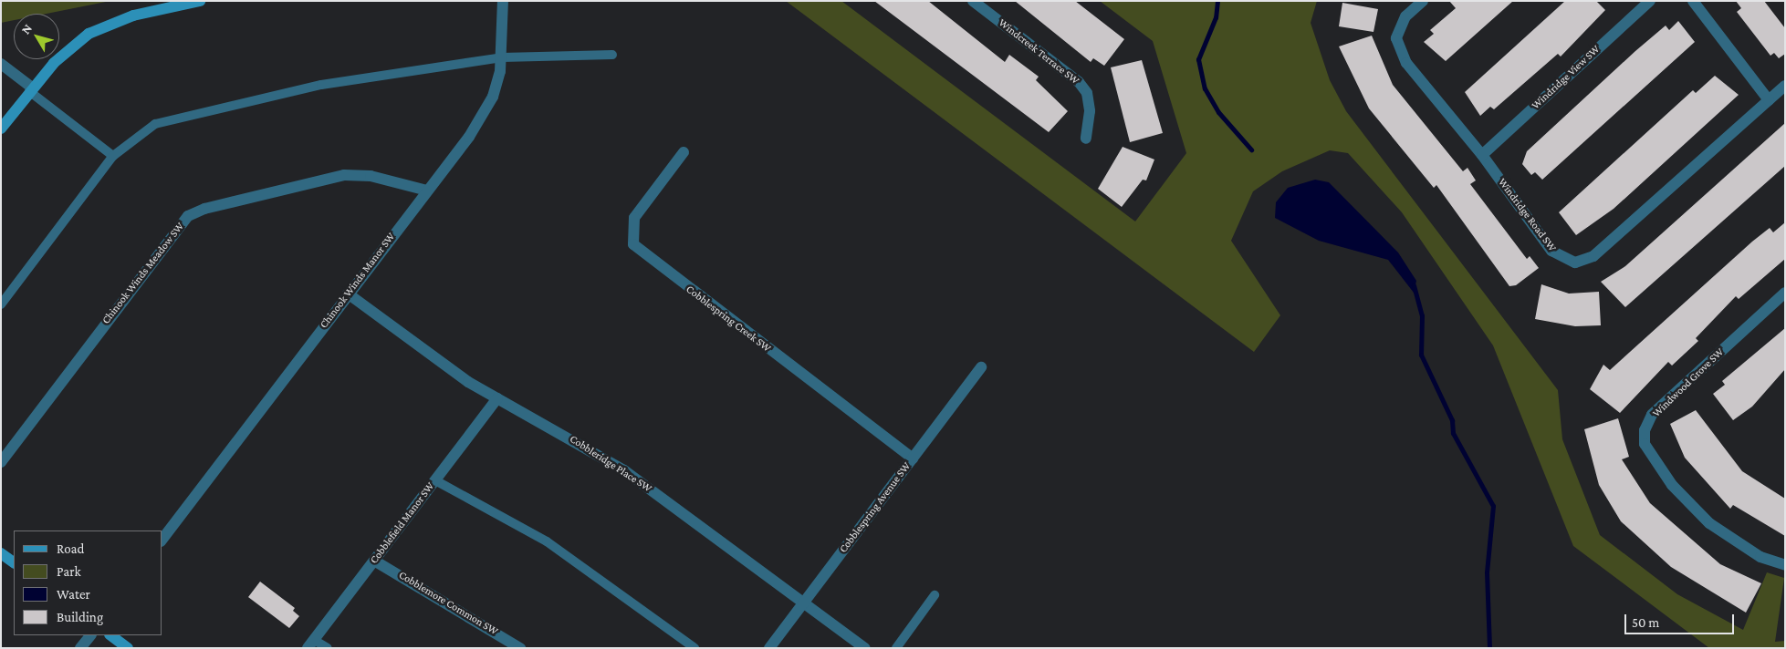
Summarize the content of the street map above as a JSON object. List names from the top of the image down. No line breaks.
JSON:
{"streets":{"street":["Windcreek Terrace SW","Windridge View SW","Windridge Road SW","Chinook Winds Meadow SW","Chinook Winds Manor SW","Cobblespring Creek SW","Windwood Grove SW","Cobbleridge Place SW","Cobblespring Avenue SW","Cobblefield Manor SW","Cobblemore Common SW"]},"crossings":[["Windridge View SW","Windridge Road SW"],["Chinook Winds Meadow SW","Chinook Winds Manor SW"],["Chinook Winds Manor SW","Cobbleridge Place SW"],["Cobblespring Creek SW","Cobblespring Avenue SW"],["Cobbleridge Place SW","Cobblespring Avenue SW"],["Cobbleridge Place SW","Cobblefield Manor SW"],["Cobblefield Manor SW","Cobblemore Common SW"]],"legend":["Road","Park","Water","Building"],"scale_bar":"50 m","north":"top left"}
